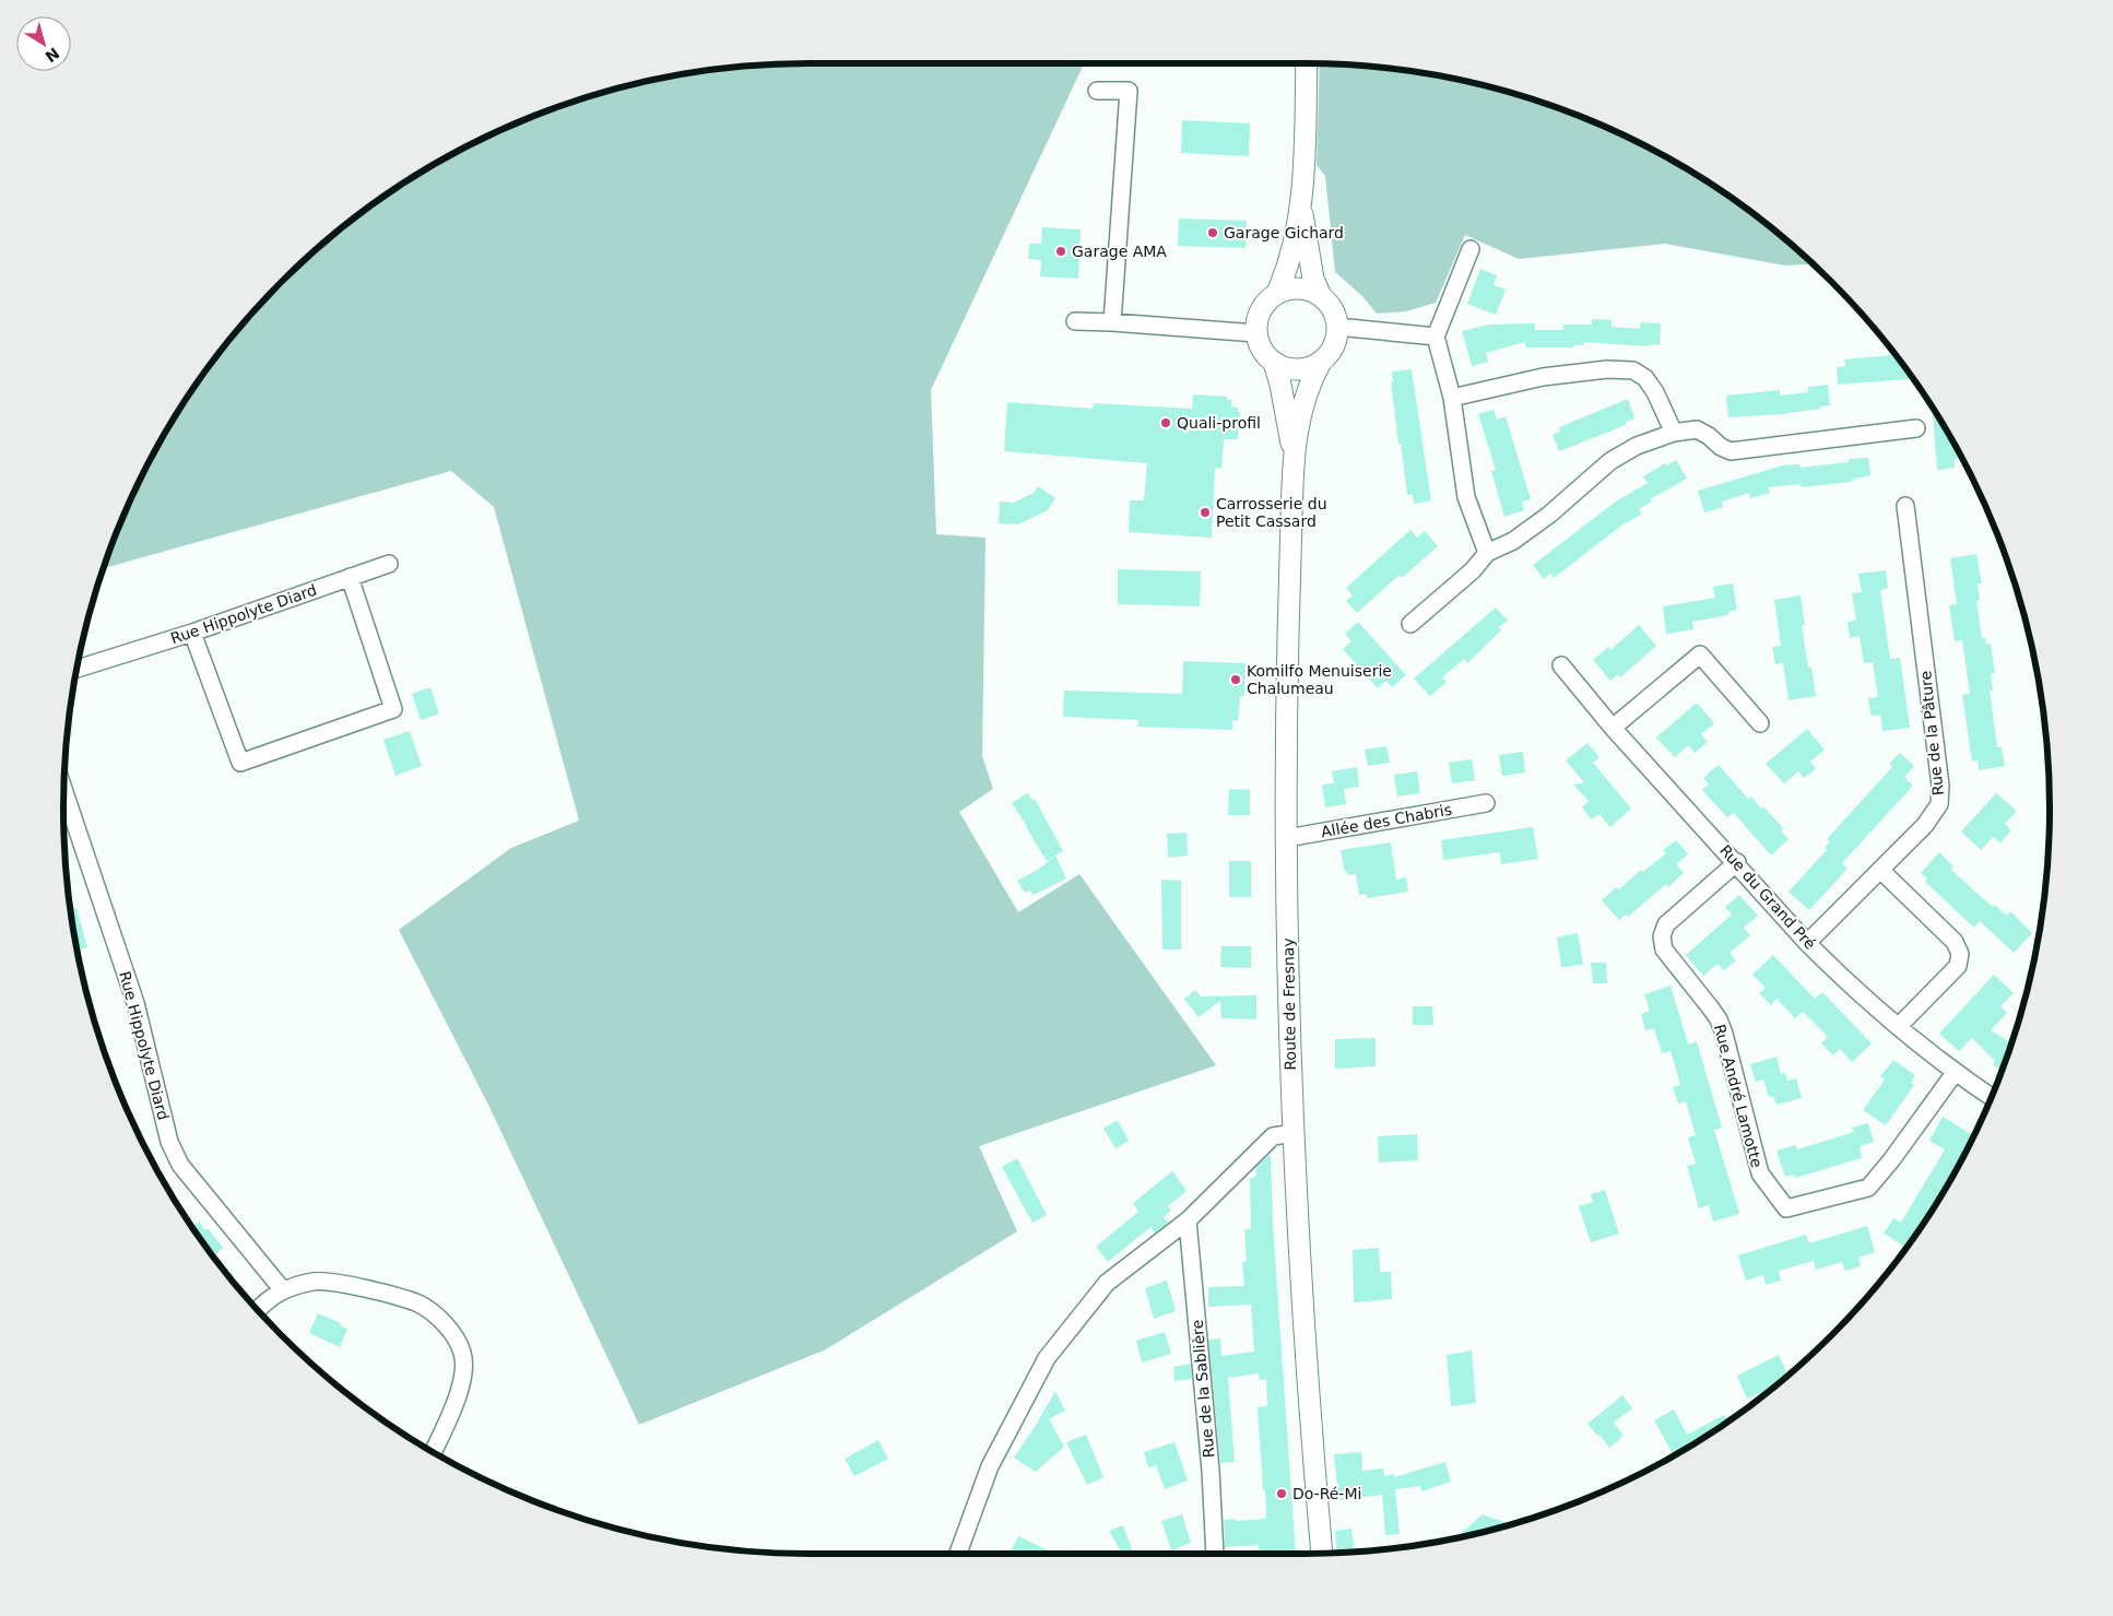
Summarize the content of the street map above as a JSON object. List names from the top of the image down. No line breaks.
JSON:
{"streets":{"street":["Rue Hippolyte Diard","Rue de la Pâture","Allée des Chabris","Rue du Grand Pré","Route de Fresnay","Rue André Lamotte","Rue de la Sablière"]},"crossings":[["Rue de la Pâture","Rue du Grand Pré"],["Allée des Chabris","Route de Fresnay"],["Rue du Grand Pré","Rue André Lamotte"]],"places":["Garage Gichard","Garage AMA","Quali-profil","Carrosserie du Petit Cassard","Komilfo Menuiserie Chalumeau","Do-Ré-Mi"],"north":"bottom right"}
